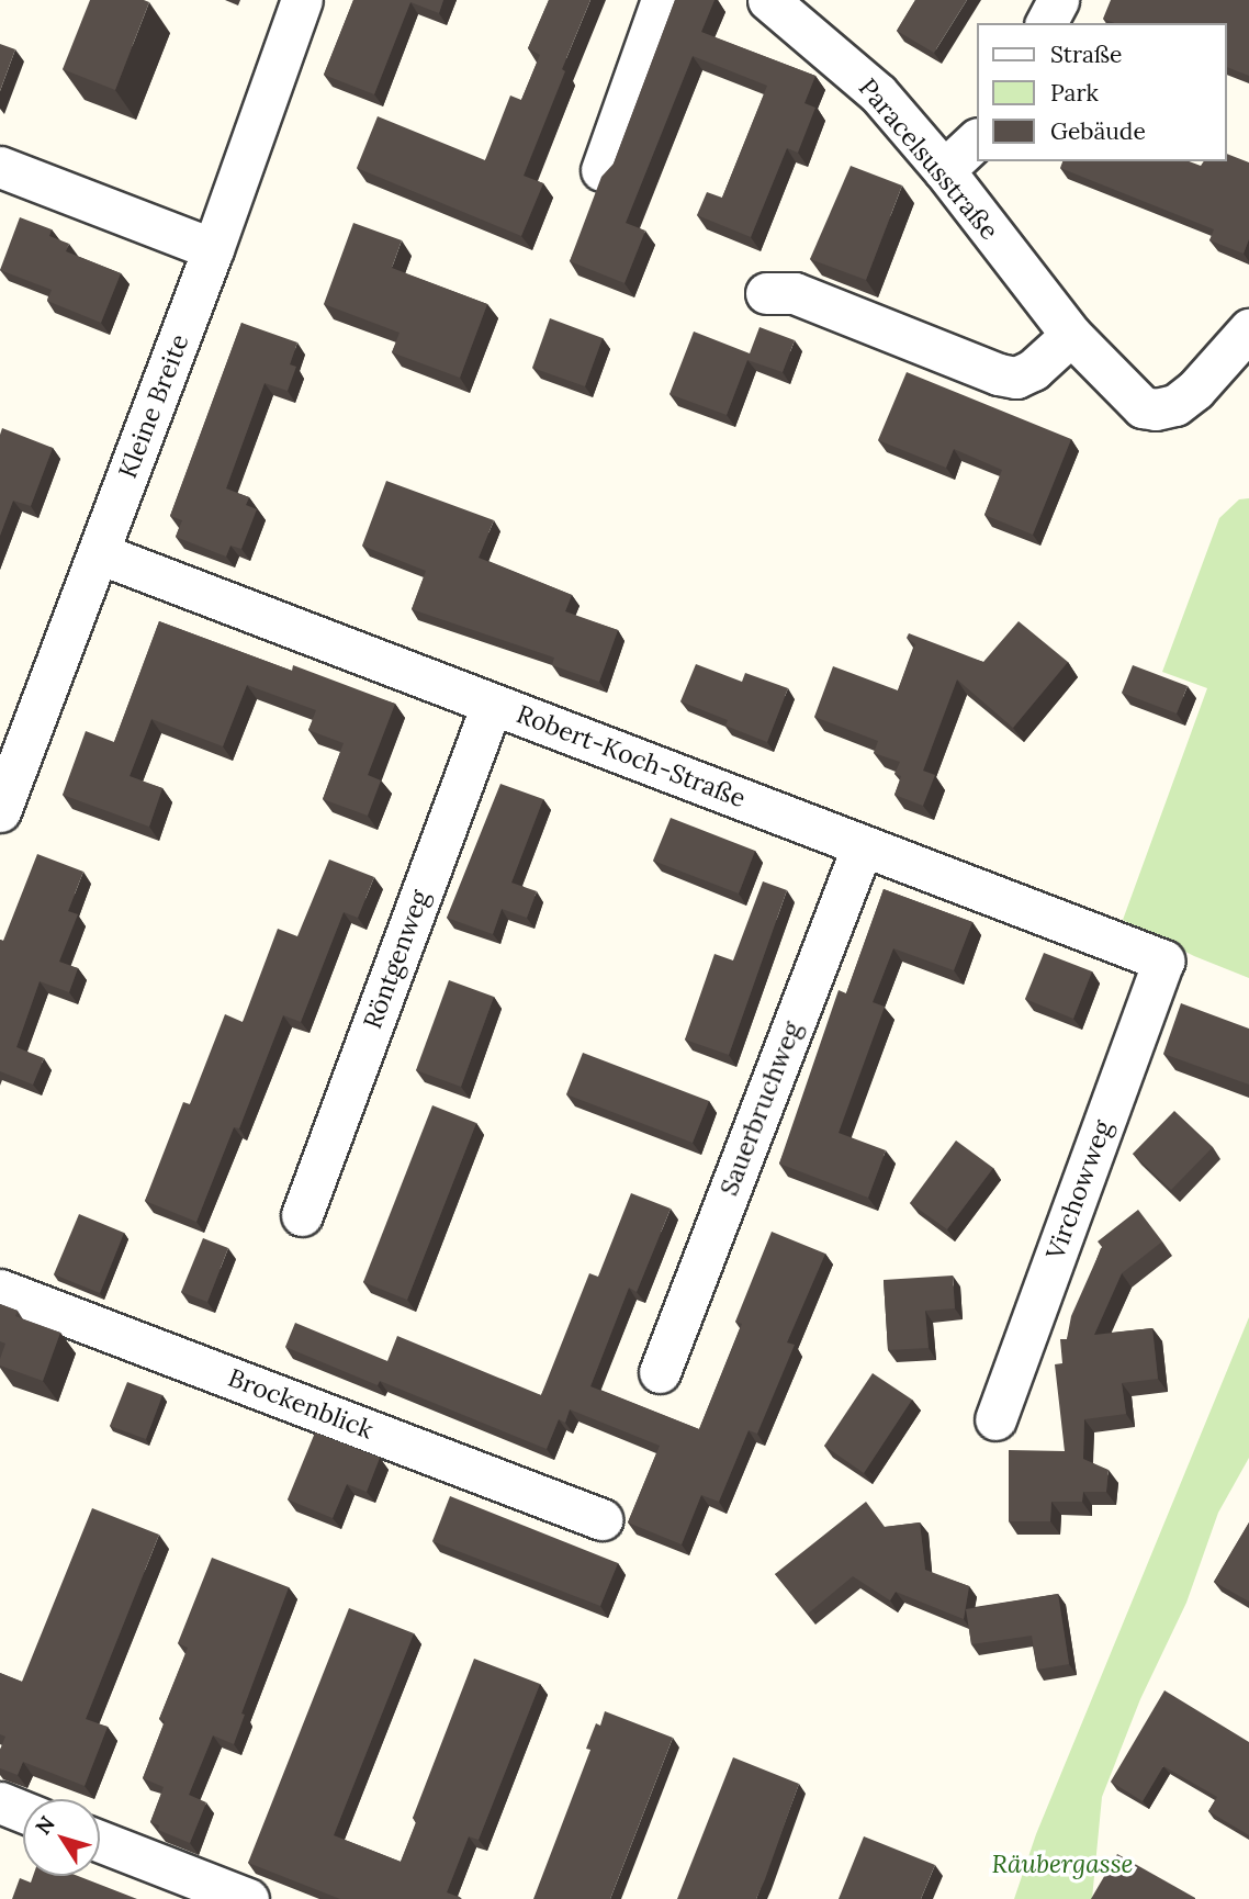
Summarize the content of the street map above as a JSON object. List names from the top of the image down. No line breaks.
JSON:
{"streets":{"street":["Paracelsusstraße","Kleine Breite","Robert-Koch-Straße","Röntgenweg","Sauerbruchweg","Virchowweg","Brockenblick"]},"crossings":[["Kleine Breite","Robert-Koch-Straße"],["Robert-Koch-Straße","Röntgenweg"],["Robert-Koch-Straße","Sauerbruchweg"],["Robert-Koch-Straße","Virchowweg"]],"parks":["Räubergasse"],"legend":["Straße","Park","Gebäude"],"north":"top left"}
